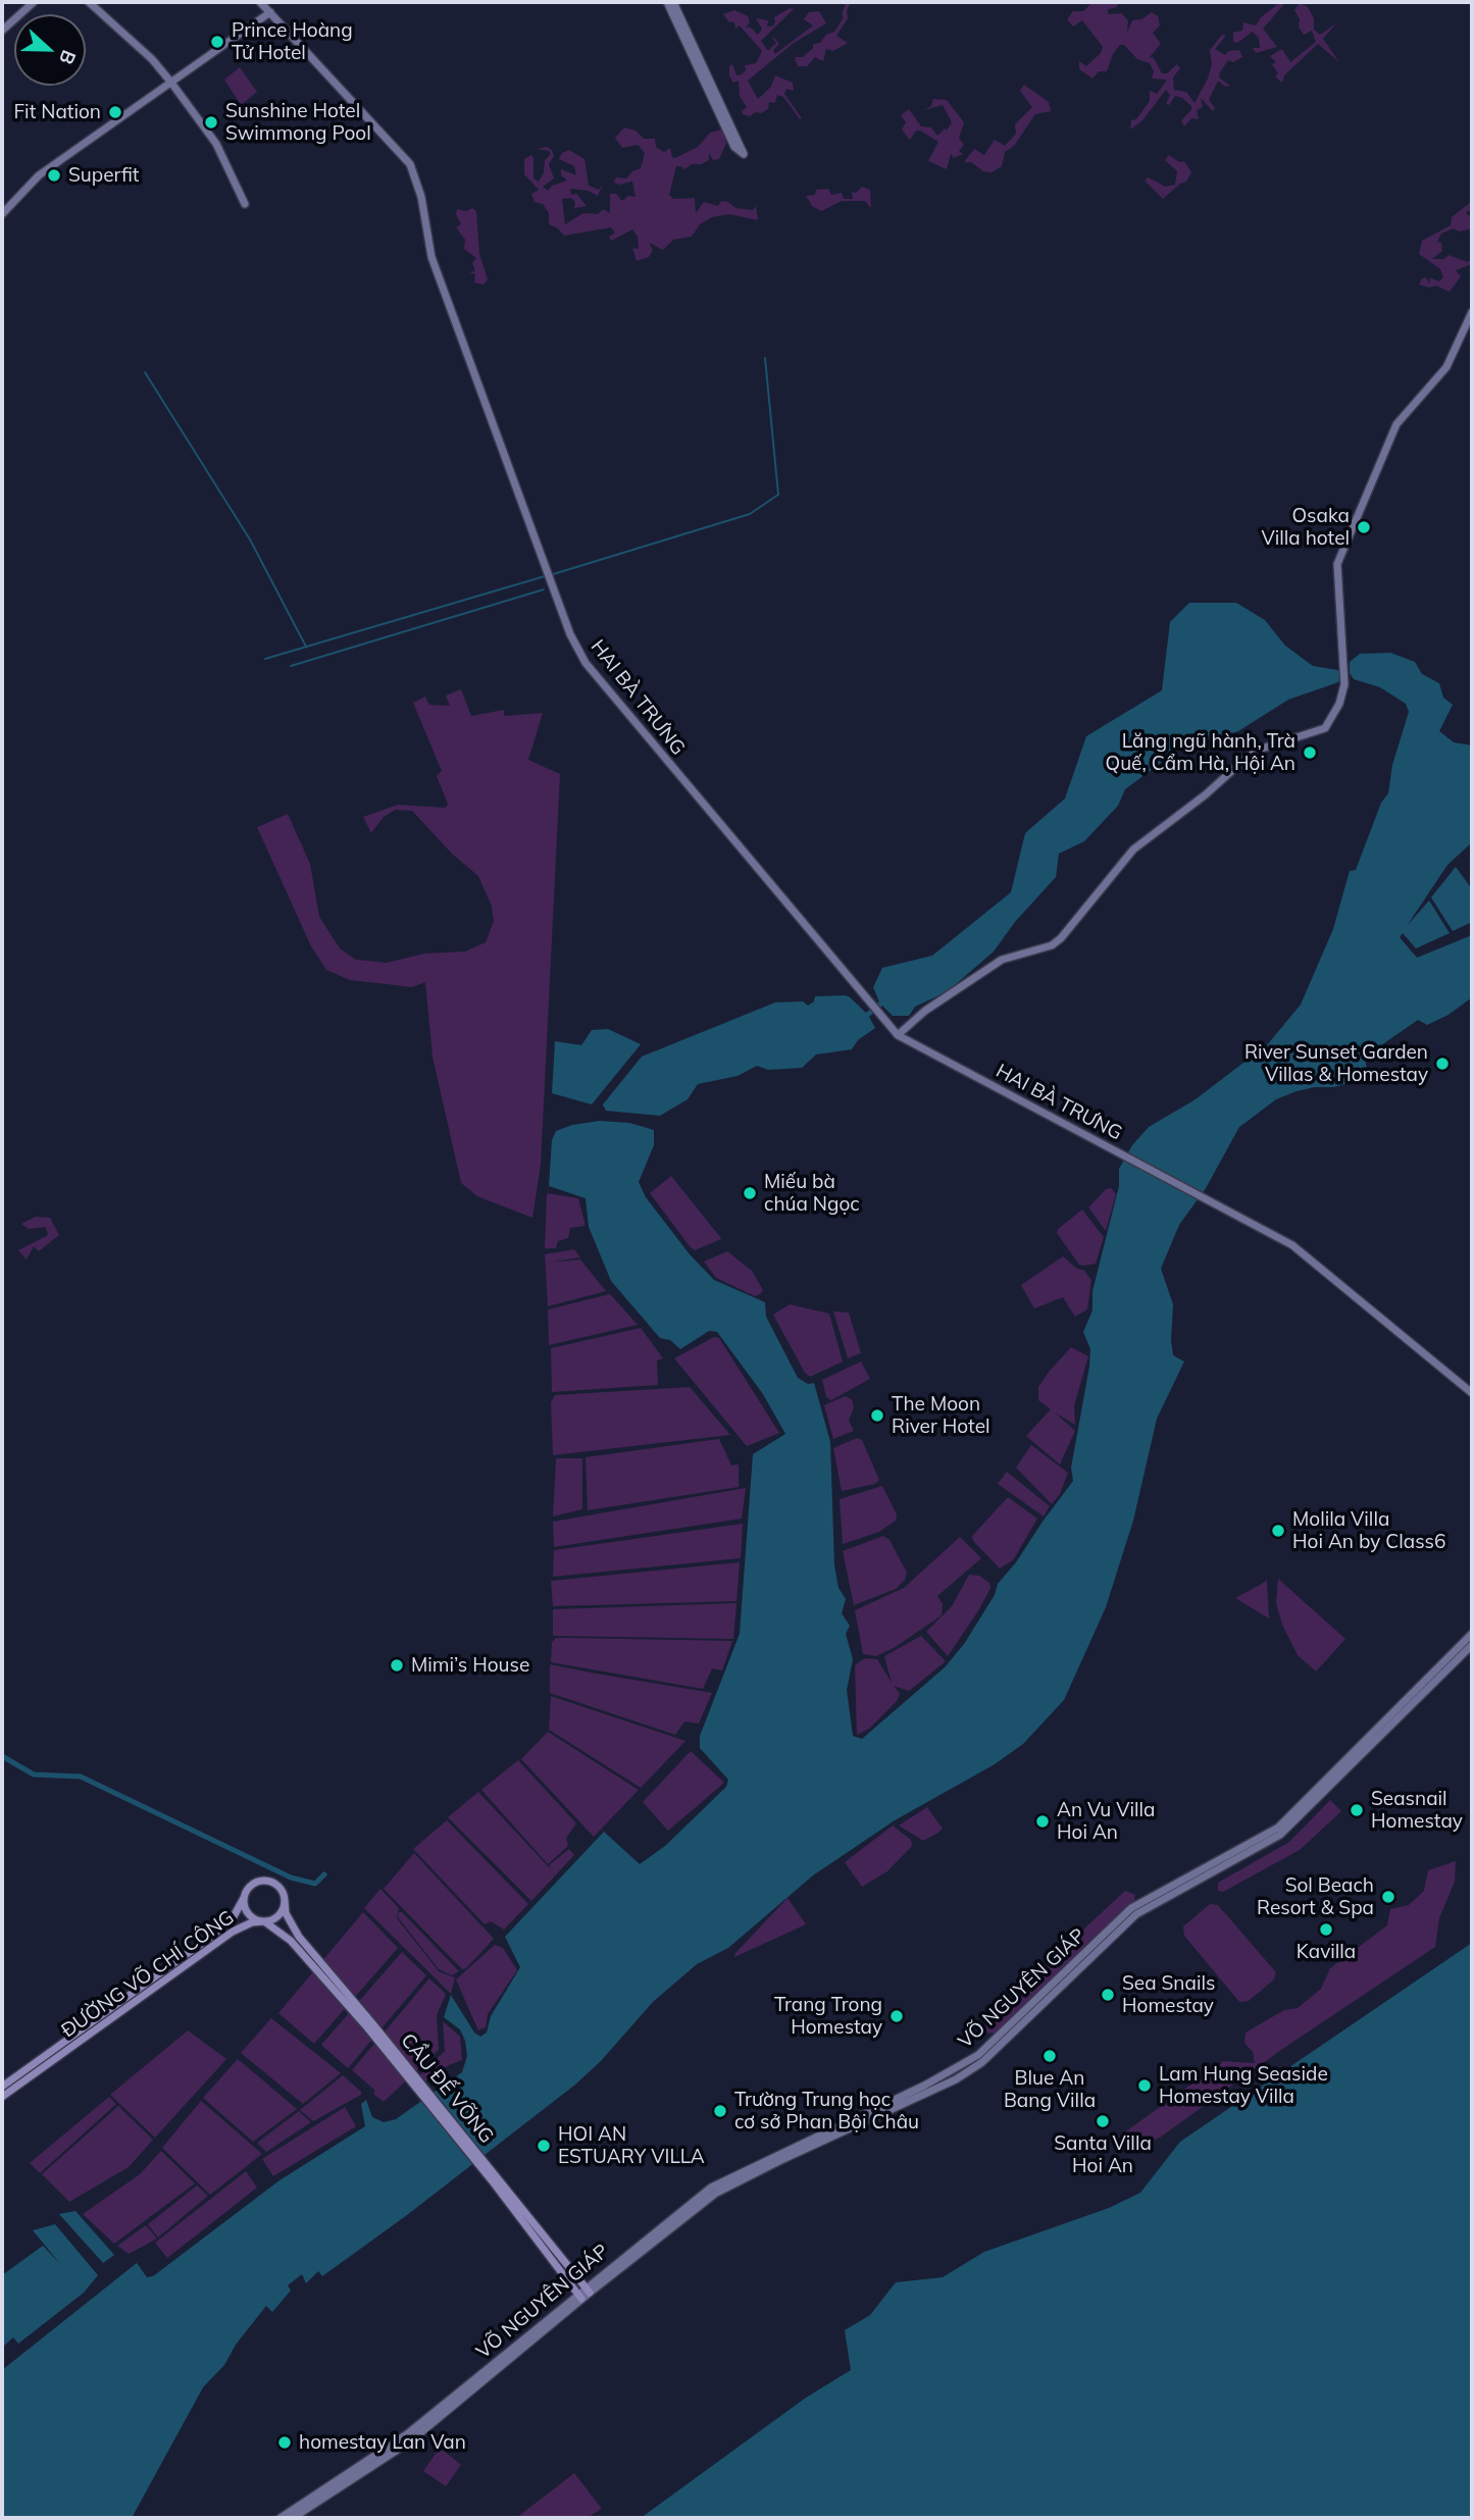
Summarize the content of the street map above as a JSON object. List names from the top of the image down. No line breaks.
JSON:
{"streets":{"main road":["ĐƯỜNG VÕ CHÍ CÔNG","CẦU ĐẾ VÕNG"],"street":["HAI BÀ TRƯNG","VÕ NGUYÊN GIÁP"]},"crossings":[["ĐƯỜNG VÕ CHÍ CÔNG","CẦU ĐẾ VÕNG"]],"places":["Prince Hoàng Tử Hotel","Fit Nation","Sunshine Hotel Swimmong Pool","Superfit","Osaka Villa hotel","Lăng ngũ hành, Trà Quế, Cẩm Hà, Hội An","River Sunset Garden Villas & Homestay","Miếu bà chúa Ngọc","The Moon River Hotel","Molila Villa Hoi An by Class6","Mimi’s House","Seasnail Homestay","An Vu Villa Hoi An","Sol Beach Resort & Spa","Kavilla","Sea Snails Homestay","Trang Trong Homestay","Blue An Bang Villa","Lam Hung Seaside Homestay Villa","Trường Trung học cơ sở Phan Bội Châu","Santa Villa Hoi An","HOI AN ESTUARY VILLA","homestay Lan Van"],"north":"right"}
